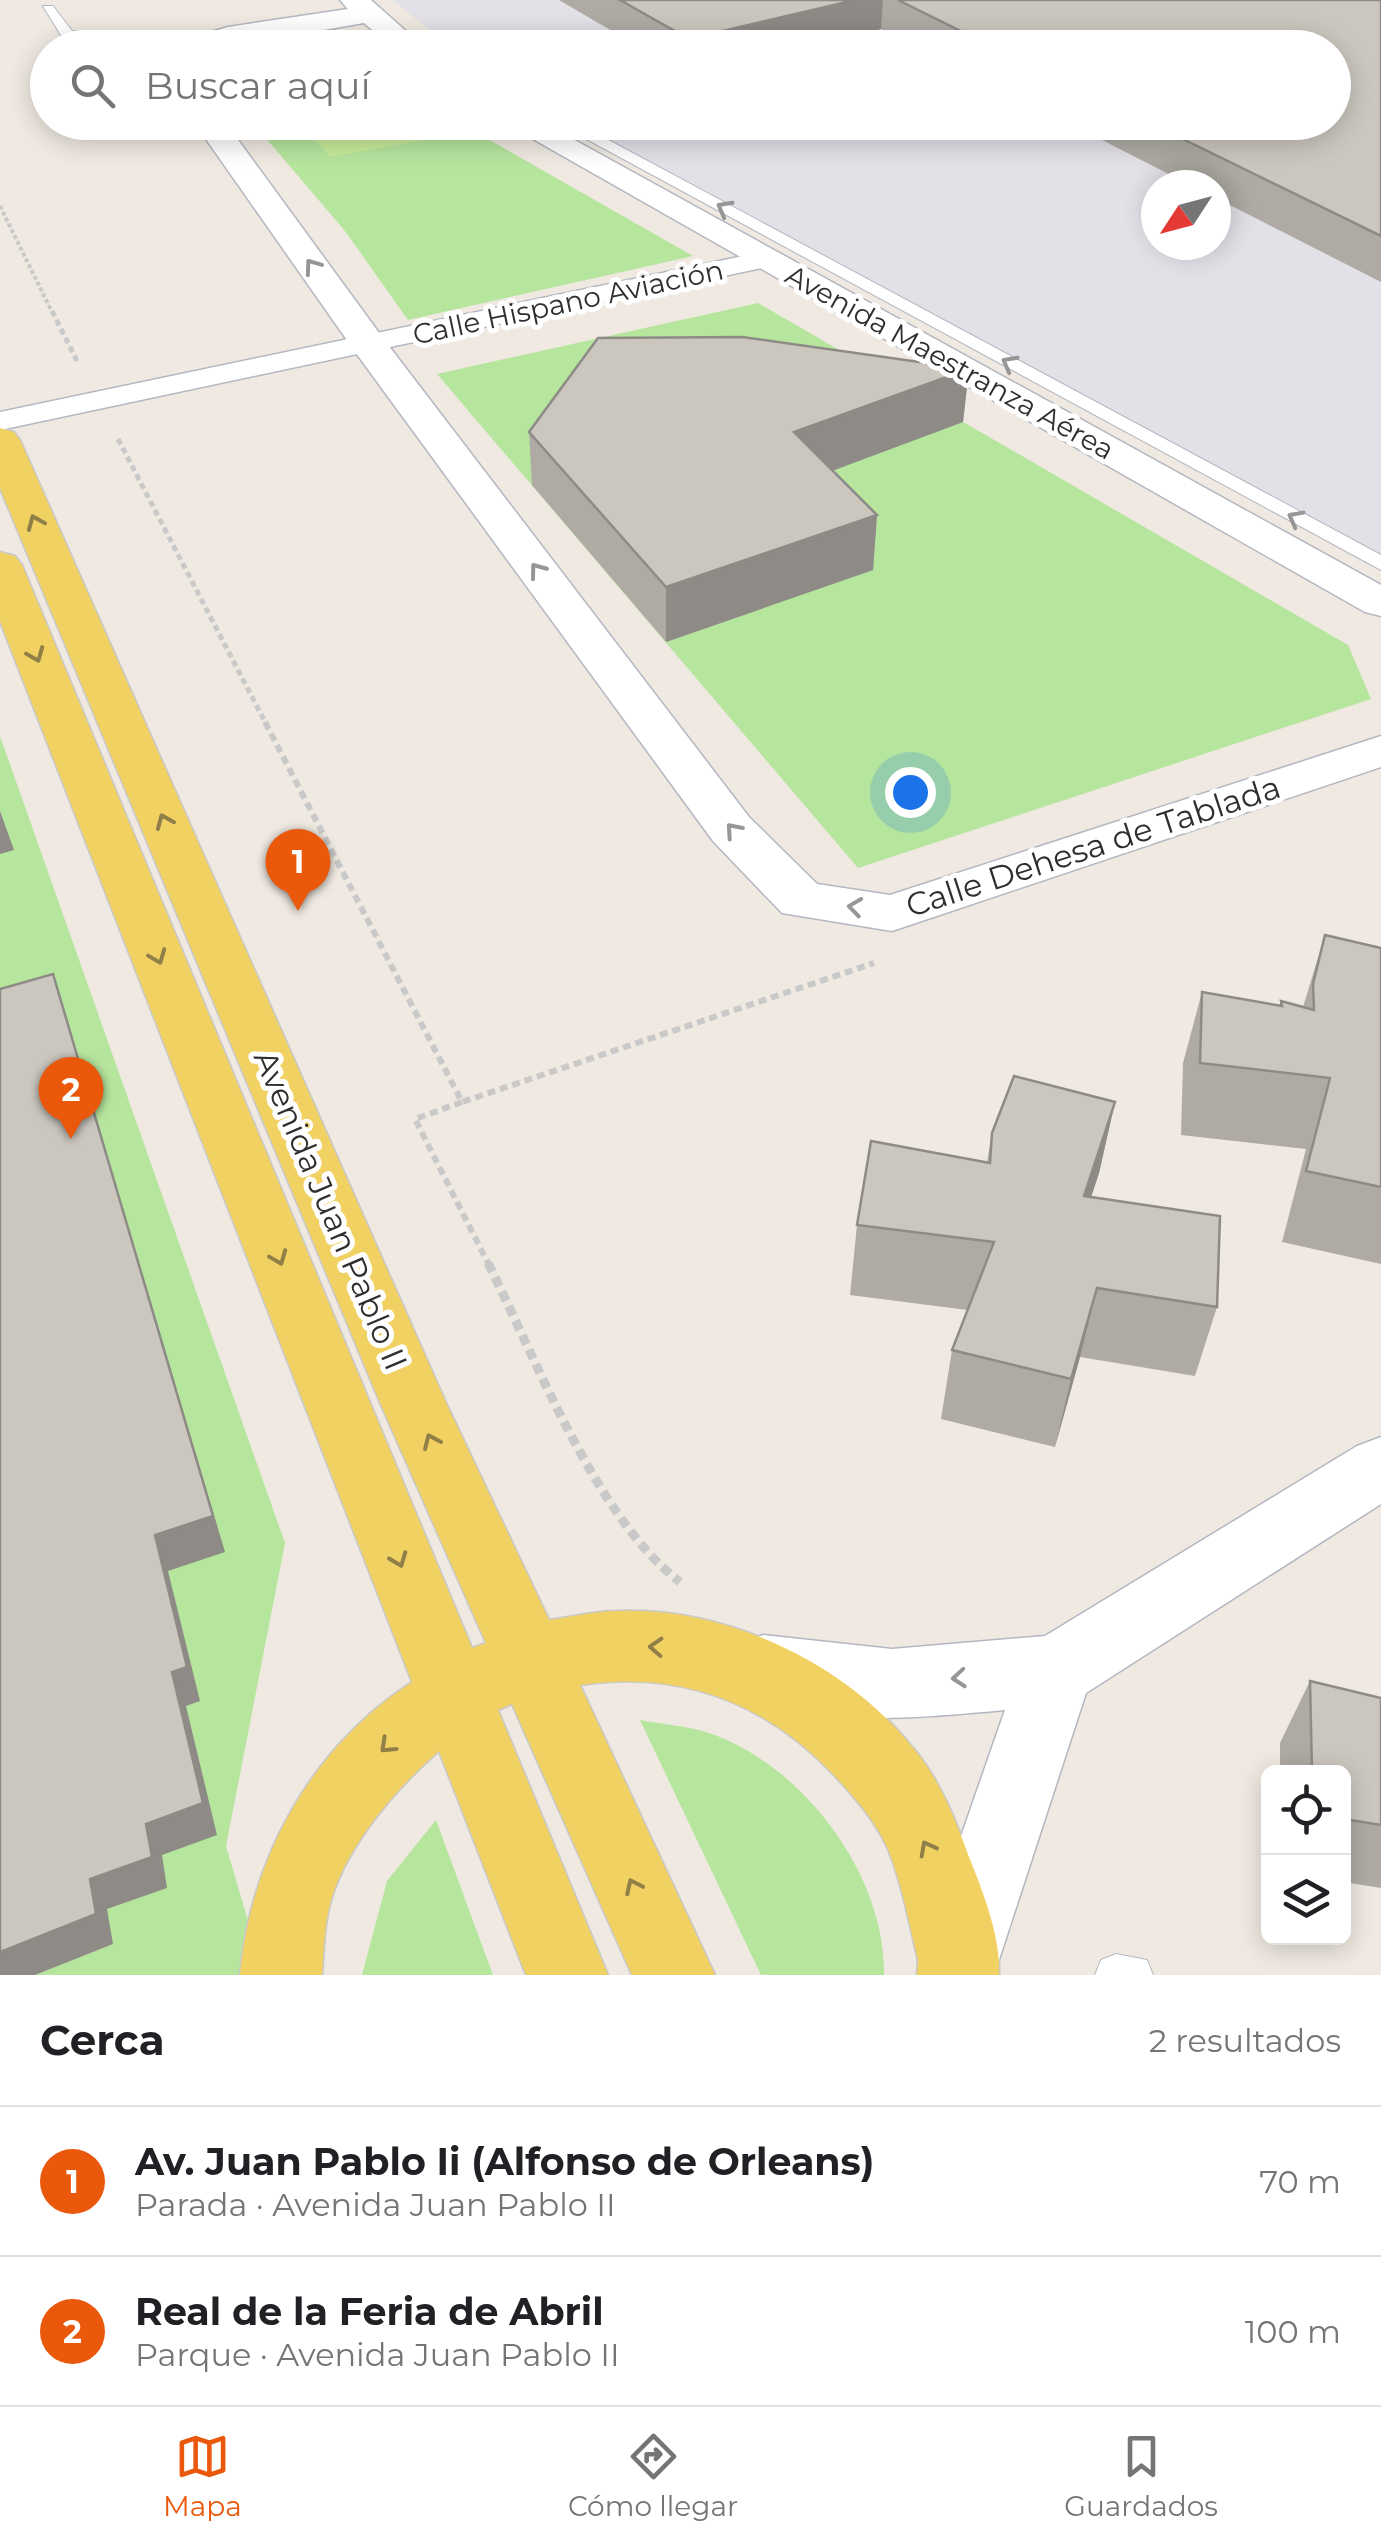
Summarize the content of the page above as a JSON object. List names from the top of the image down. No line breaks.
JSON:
{"streets":{"main road":["Avenida Juan Pablo II"],"street":["Calle Hispano Aviación","Avenida Maestranza Aérea","Calle Dehesa de Tablada"]},"crossings":[["Calle Hispano Aviación","Avenida Maestranza Aérea"],["Calle Hispano Aviación","Calle Dehesa de Tablada"]],"one_way":["Calle Dehesa de Tablada"],"north":"bottom left","page":{"search":"Buscar aquí","pins":["1","2"],"heading":["Cerca","2 resultados"],"list":[{"mark":"1","name":"Av. Juan Pablo Ii (Alfonso de Orleans)","note":"Parada · Avenida Juan Pablo II","value":"70 m"},{"mark":"2","name":"Real de la Feria de Abril","note":"Parque · Avenida Juan Pablo II","value":"100 m"}],"nav":["Mapa","Cómo llegar","Guardados"]}}
